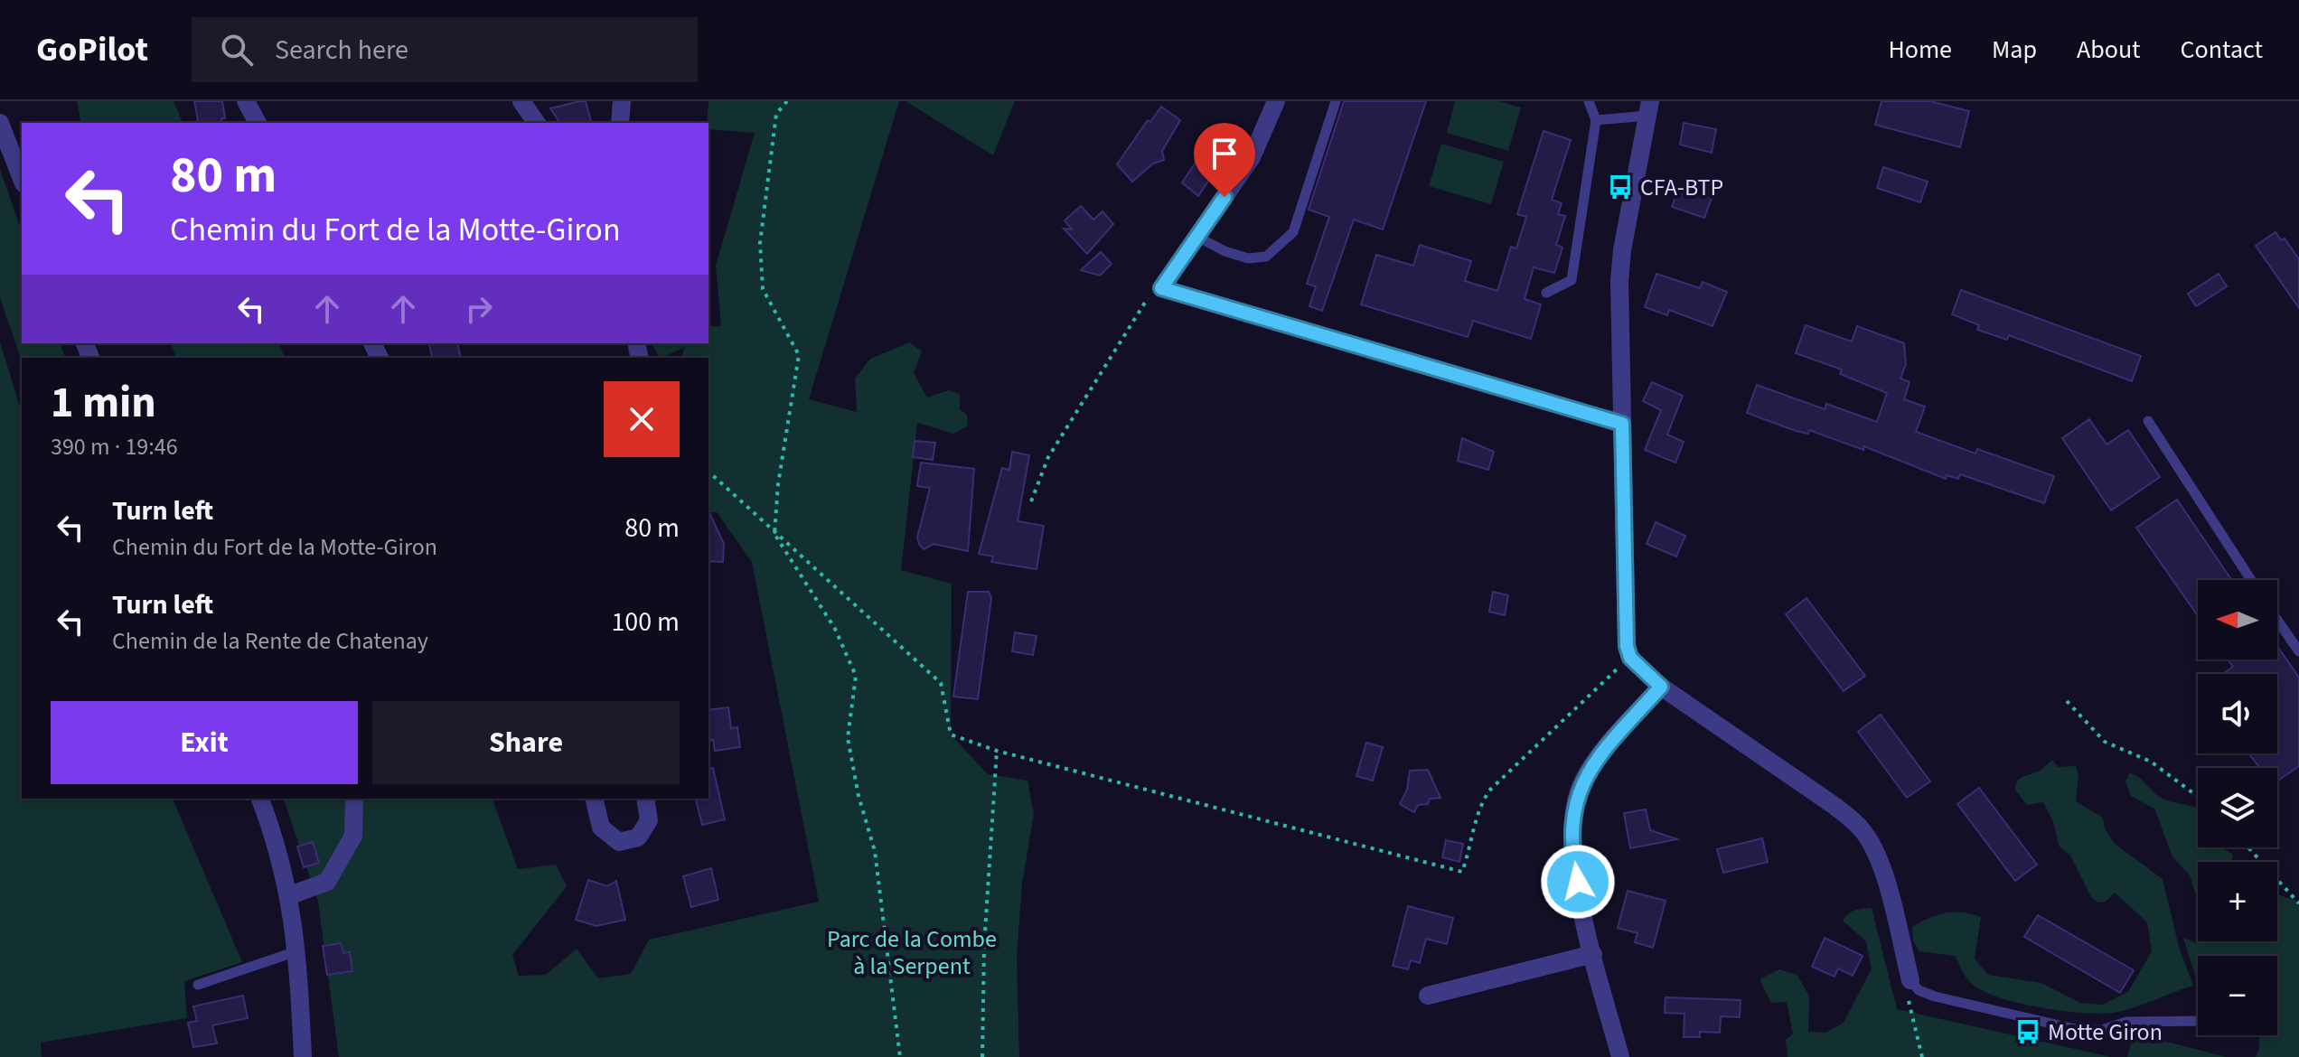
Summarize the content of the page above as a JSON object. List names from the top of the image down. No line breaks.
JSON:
{"parks":["Parc de la Combe à la Serpent"],"places":{"bus stop":["CFA-BTP","Motte Giron"]},"north":"left","page":{"header":"GoPilot","search":"Search here","nav":["Home","Map","About","Contact"],"turn":["80 m","Chemin du Fort de la Motte-Giron"],"heading":["1 min","390 m · 19:46"],"list":[{"name":"Turn left","note":"Chemin du Fort de la Motte-Giron","value":"80 m"},{"name":"Turn left","note":"Chemin de la Rente de Chatenay","value":"100 m"}],"map_buttons":["+","−"],"buttons":["Exit","Share"]}}
